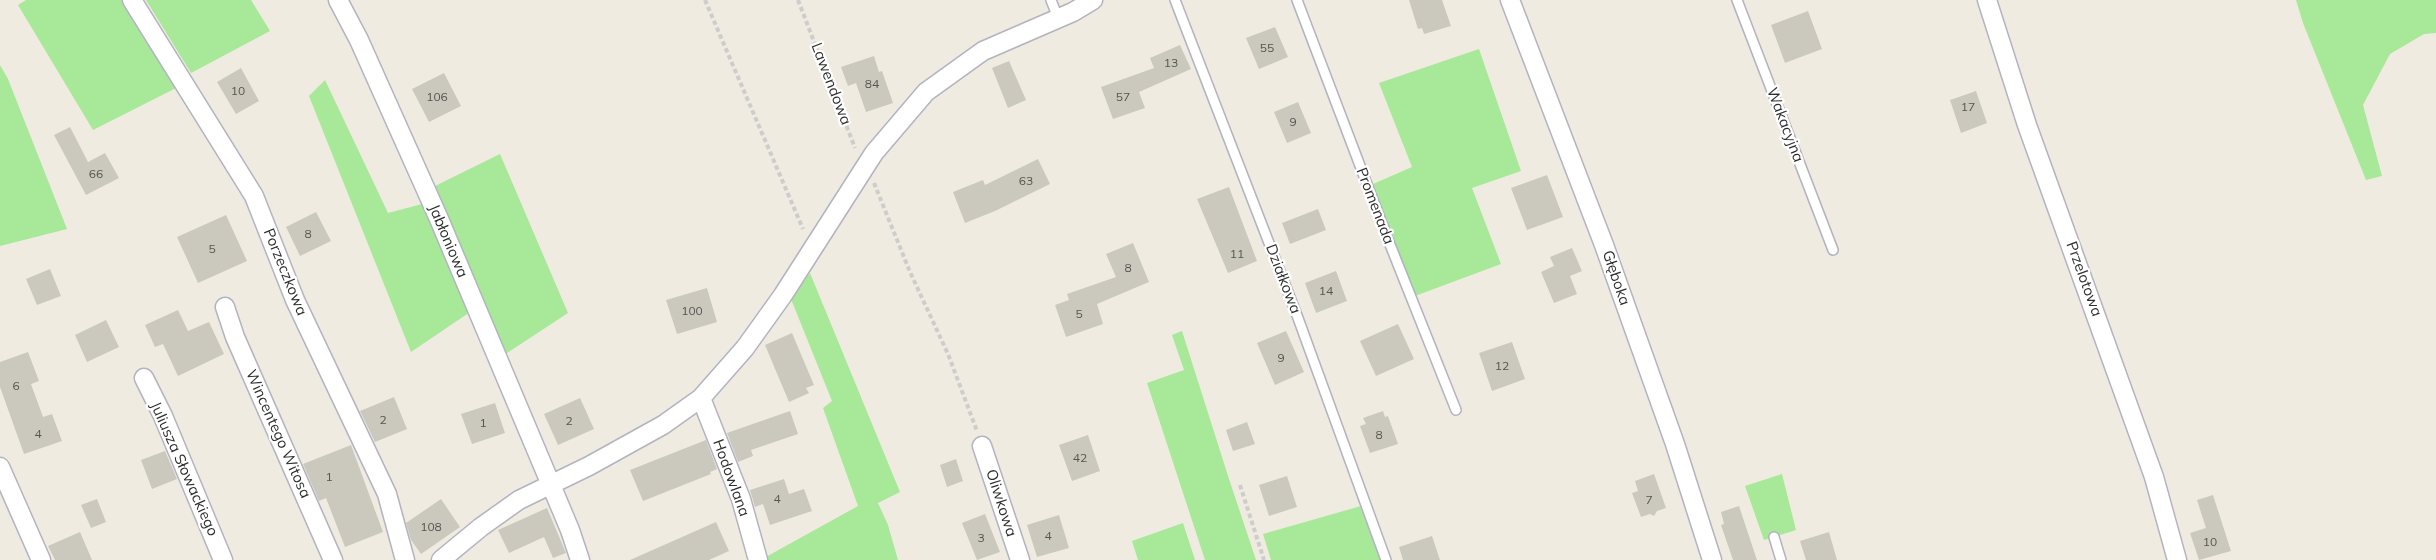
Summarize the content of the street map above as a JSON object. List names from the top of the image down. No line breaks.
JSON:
{"streets":{"street":["Jabłoniowa","Porzeczkowa","Głęboka","Przelotowa","Wincentego Witosa","Juliusza Słowackiego","Hodowlana","Oliwkowa"],"lane":["Wakacyjna","Promenada","Działkowa"],"path":["Lawendowa"]},"crossings":[["Lawendowa","Oliwkowa"]],"house_numbers":["55","13","84","10","106","57","17","9","66","63","8","5","11","8","14","100","5","9","12","6","2","2","1","4","8","42","1","4","7","108","4","3","10"]}
